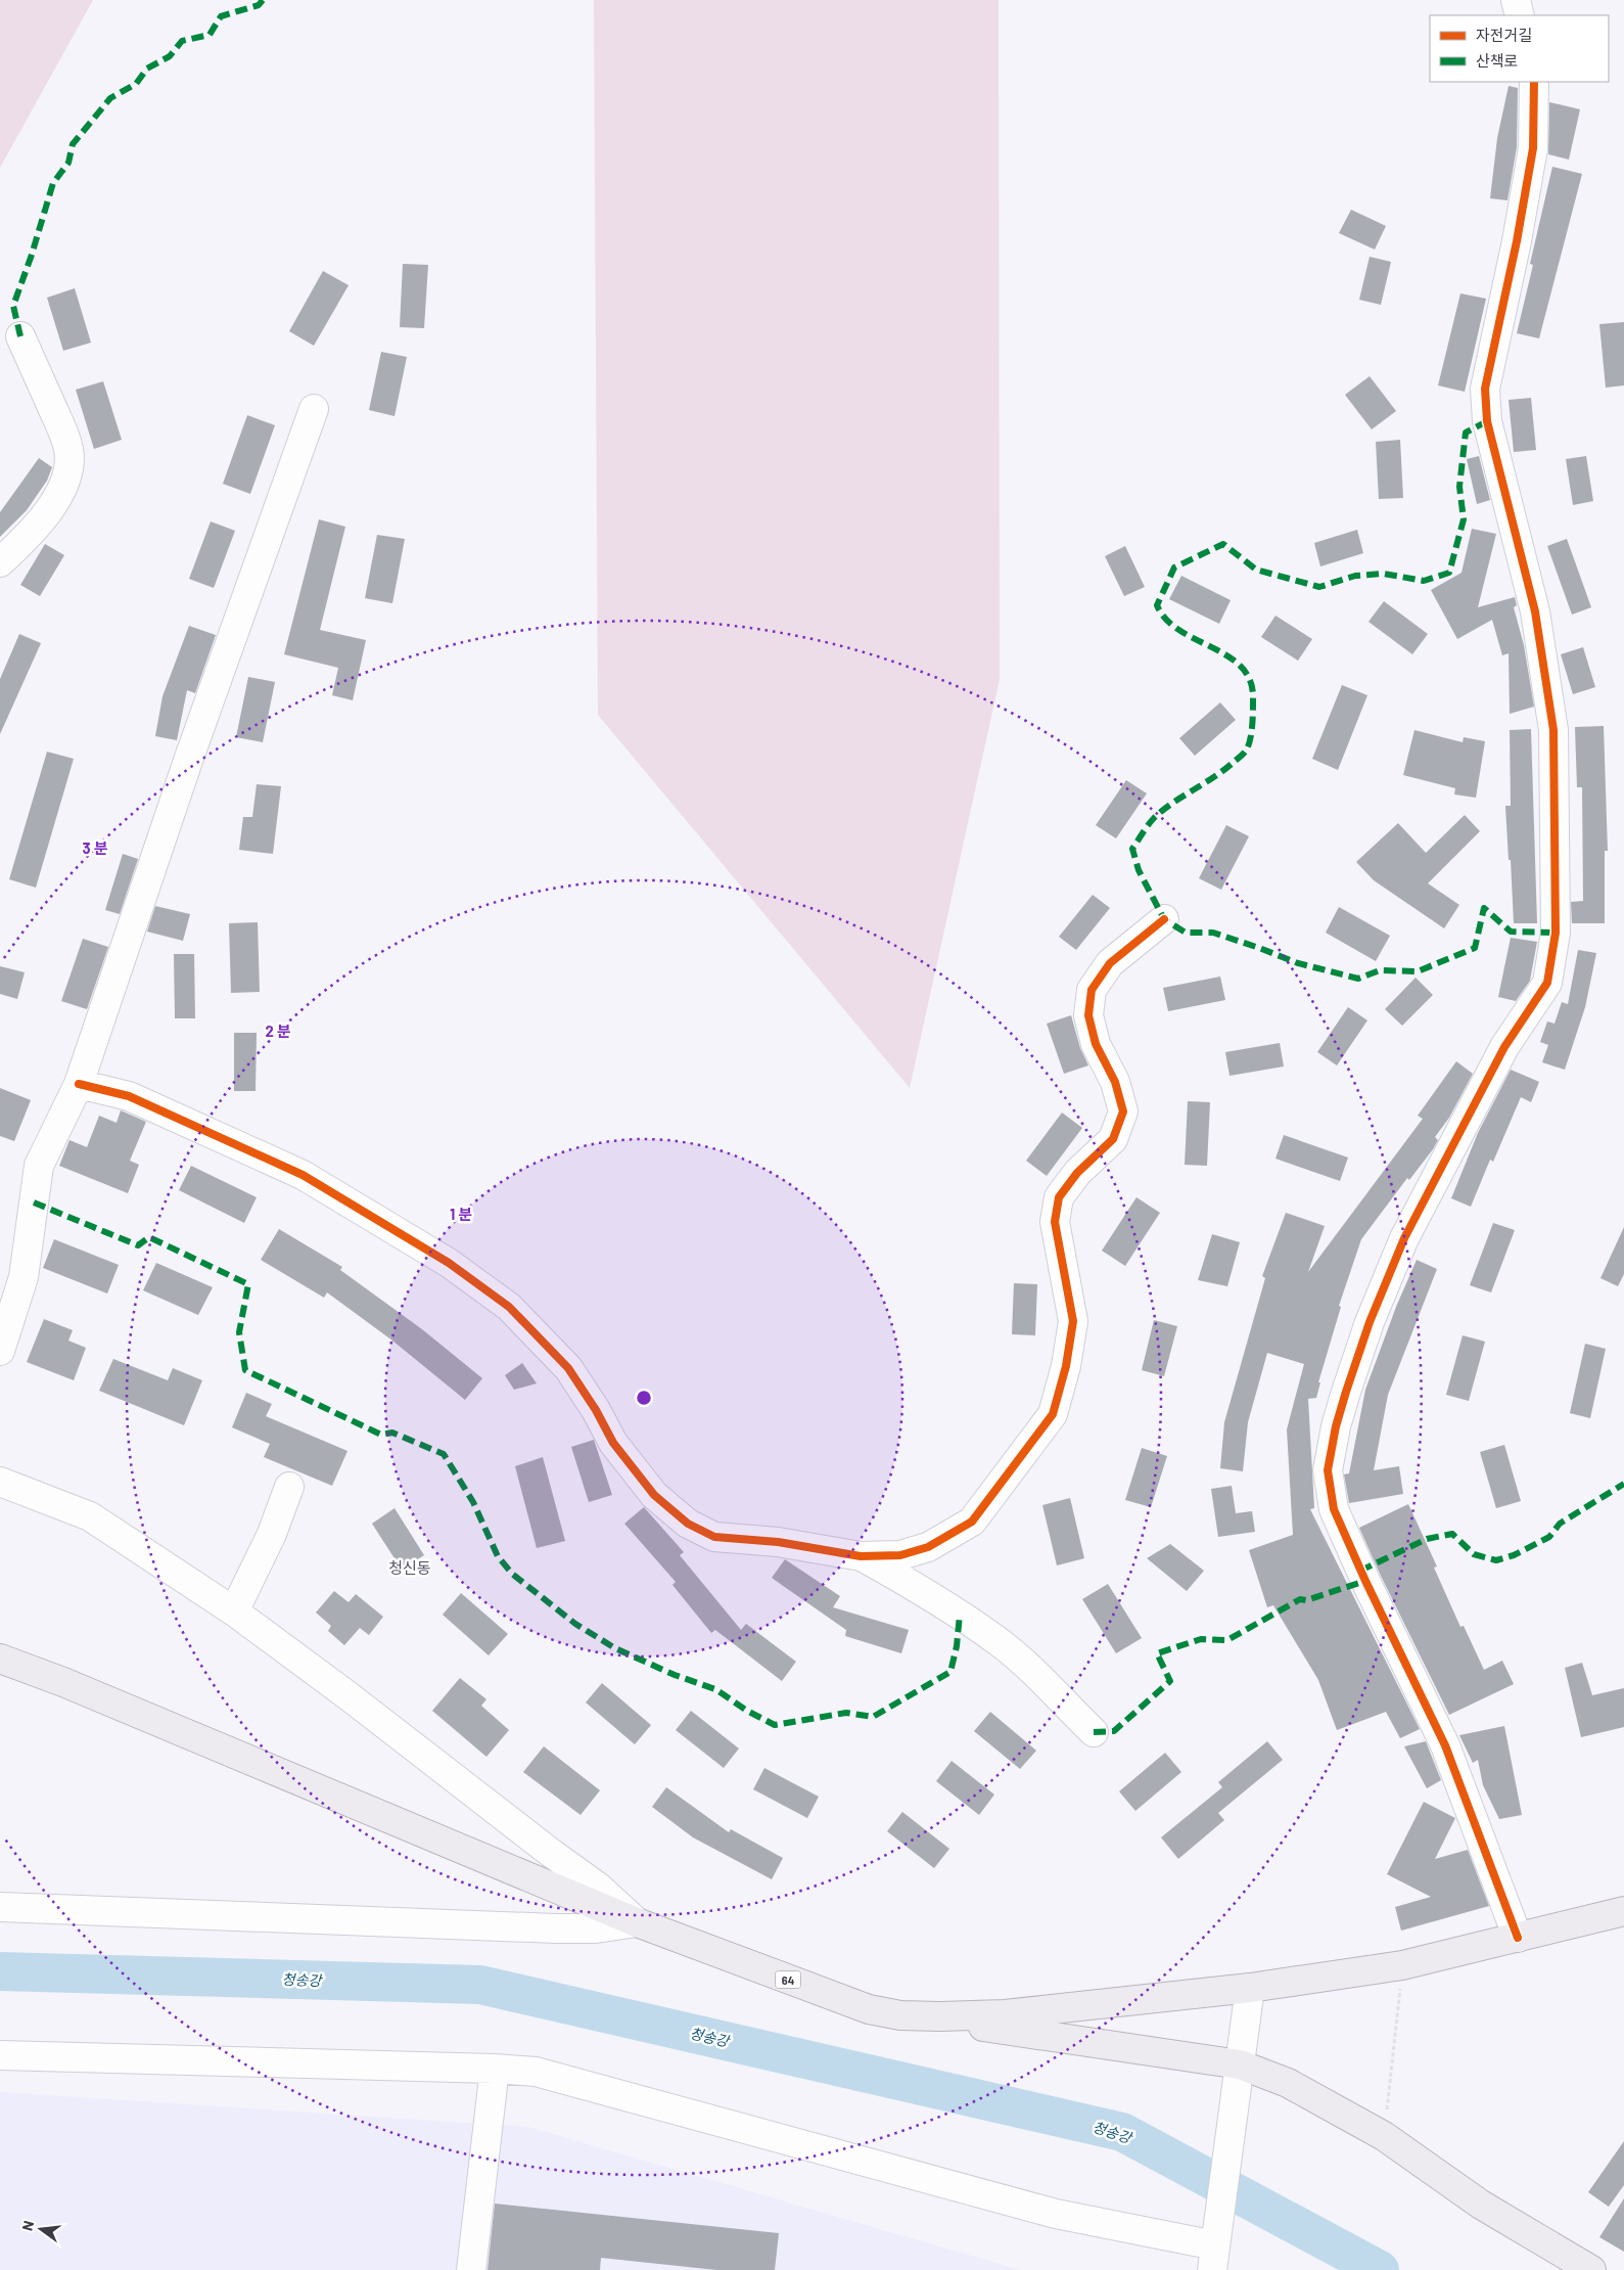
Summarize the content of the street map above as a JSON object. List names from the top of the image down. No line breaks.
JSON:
{"streets":{"main road":["64"]},"districts":["청신동"],"water":["청송강"],"legend":["자전거길","산책로"],"north":"left","rings":["3 분","2 분","1 분"]}
